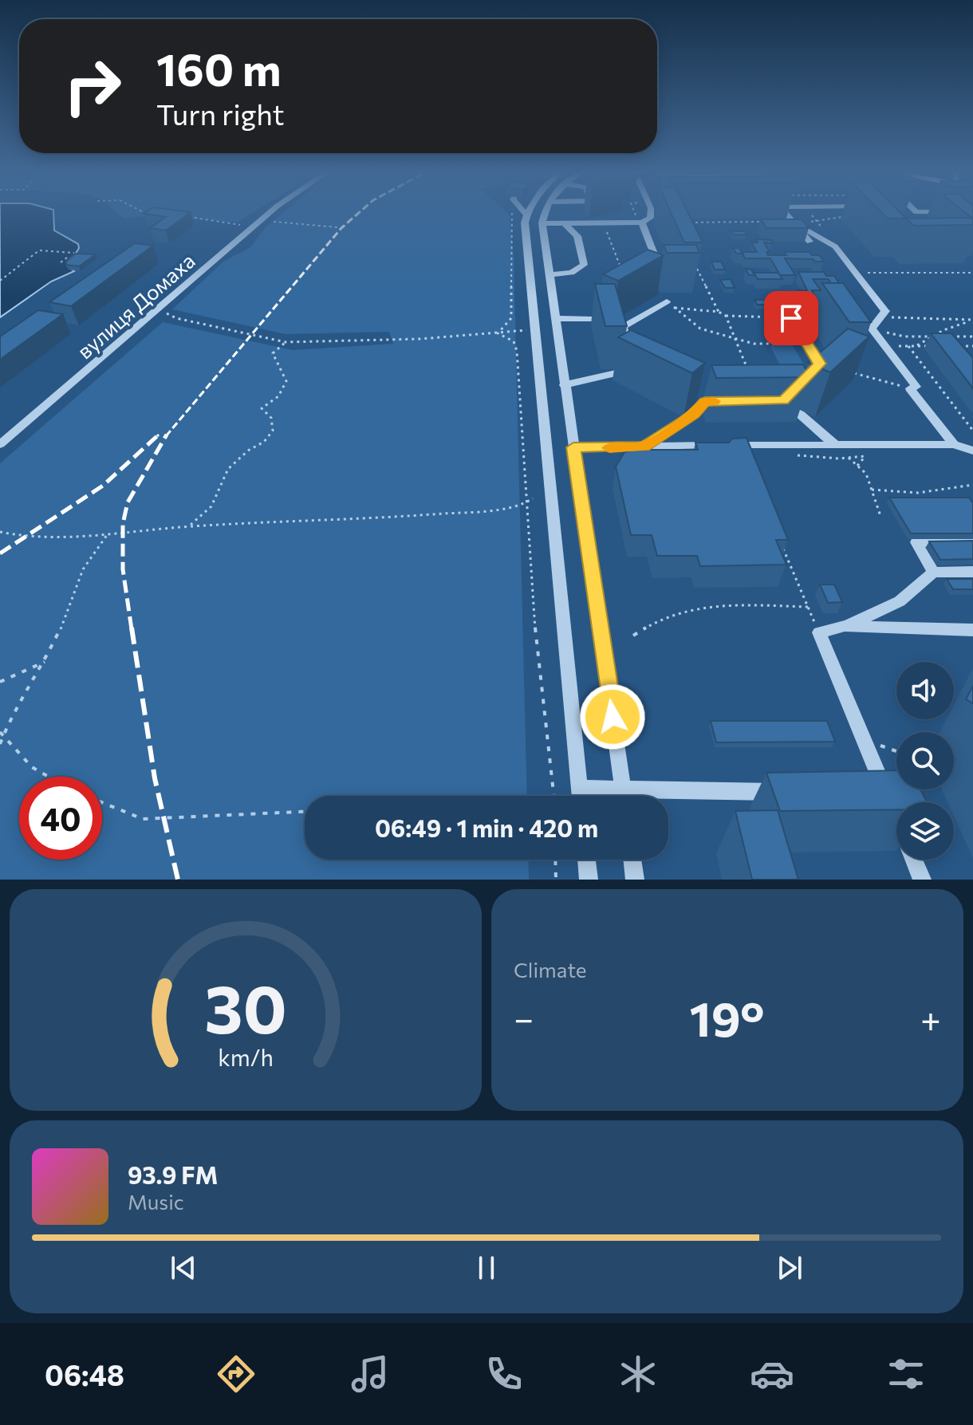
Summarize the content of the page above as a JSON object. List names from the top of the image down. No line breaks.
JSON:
{"streets":{"street":["вулиця Домаха"]},"page":{"turn":["160 m","Turn right"],"limit":"40","trip":"06:49 · 1 min · 420 m","tile":"Climate","heat":["−","19°","+"],"song":["93.9 FM","Music"],"tabs":"06:48","gauge":["30","km/h"]}}
